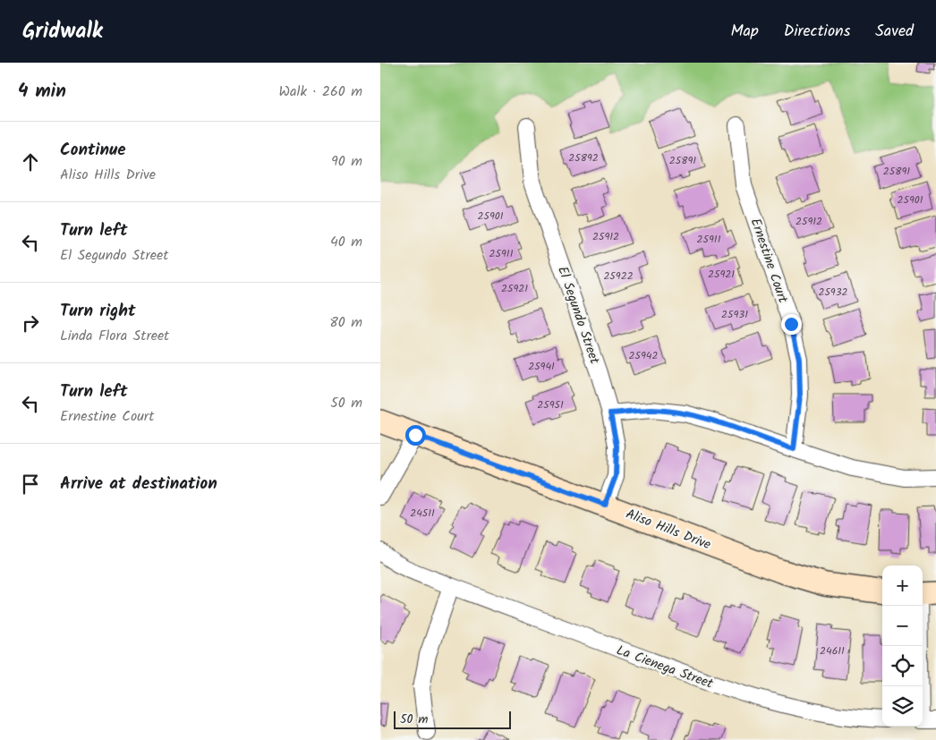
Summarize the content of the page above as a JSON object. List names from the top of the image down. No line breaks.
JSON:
{"streets":{"street":["Ernestine Court","El Segundo Street","Aliso Hills Drive","La Cienega Street"]},"crossings":[["El Segundo Street","Aliso Hills Drive"]],"house_numbers":["25892","25891","25891","25901","25901","25912","25912","25911","25911","25921","25922","25921","25932","25931","25942","25941","25951","24511","24611"],"scale_bar":"50 m","page":{"header":"Gridwalk","nav":["Map","Directions","Saved"],"heading":["4 min","Walk · 260 m"],"list":[["Continue","Aliso Hills Drive","90 m"],["Turn left","El Segundo Street","40 m"],["Turn right","Linda Flora Street","80 m"],["Turn left","Ernestine Court","50 m"],"Arrive at destination"],"map_buttons":["+","−"],"scale":"50 m"}}
